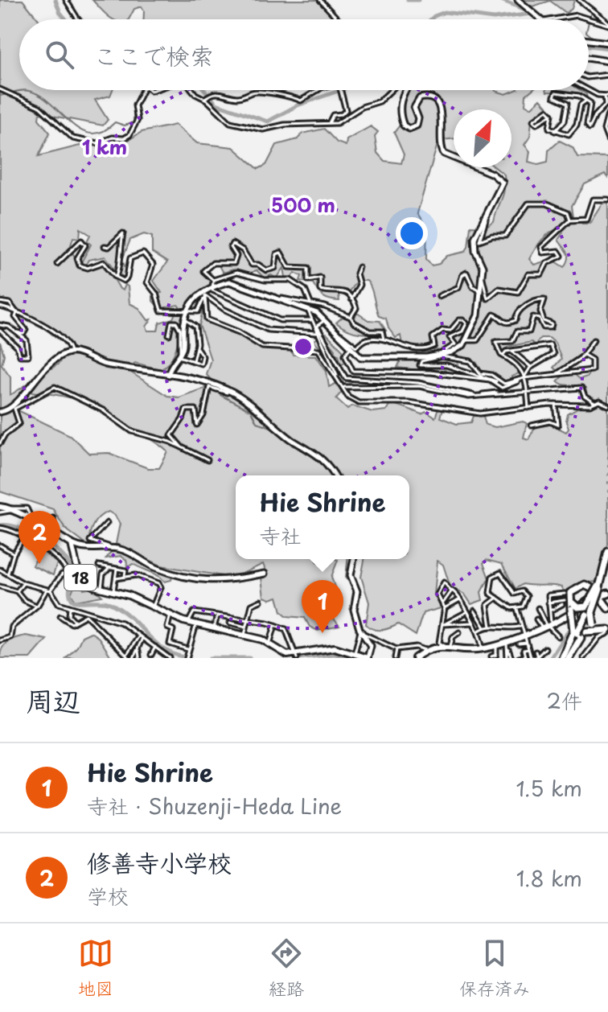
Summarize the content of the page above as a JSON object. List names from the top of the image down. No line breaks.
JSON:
{"streets":{"main road":["18"]},"north":"top right","page":{"search":"ここで検索","popup":["Hie Shrine","寺社"],"pins":["2","1"],"heading":["周辺","2件"],"list":[{"mark":"1","name":"Hie Shrine","note":"寺社 · Shuzenji-Heda Line","value":"1.5 km"},{"mark":"2","name":"修善寺小学校","note":"学校","value":"1.8 km"}],"nav":["地図","経路","保存済み"]},"rings":["1 km","500 m"]}
